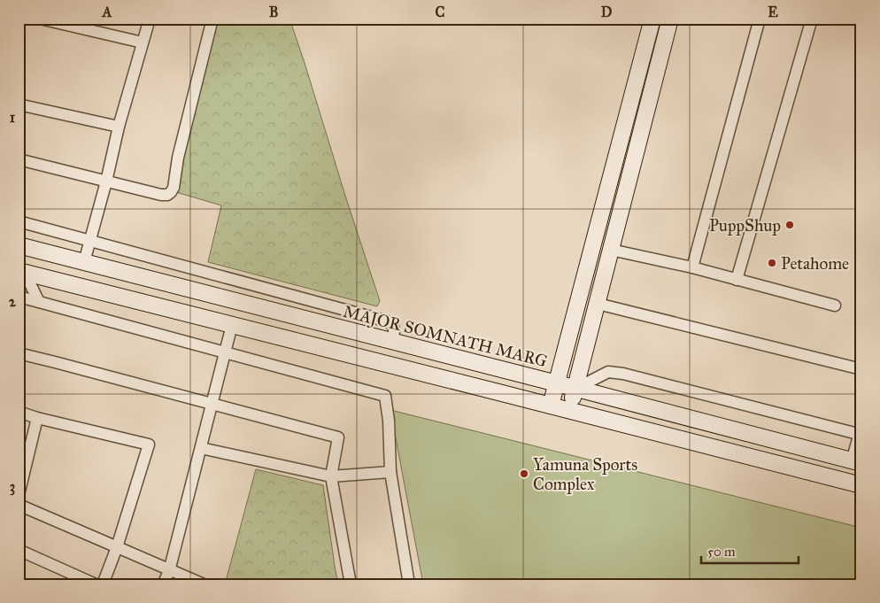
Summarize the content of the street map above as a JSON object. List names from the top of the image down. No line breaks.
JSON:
{"streets":{"main road":["MAJOR SOMNATH MARG"]},"places":["PuppShup","Petahome","Yamuna Sports Complex"],"scale_bar":"50 m","grid":{"columns":["A","B","C","D","E"],"rows":["1","2","3"]}}
